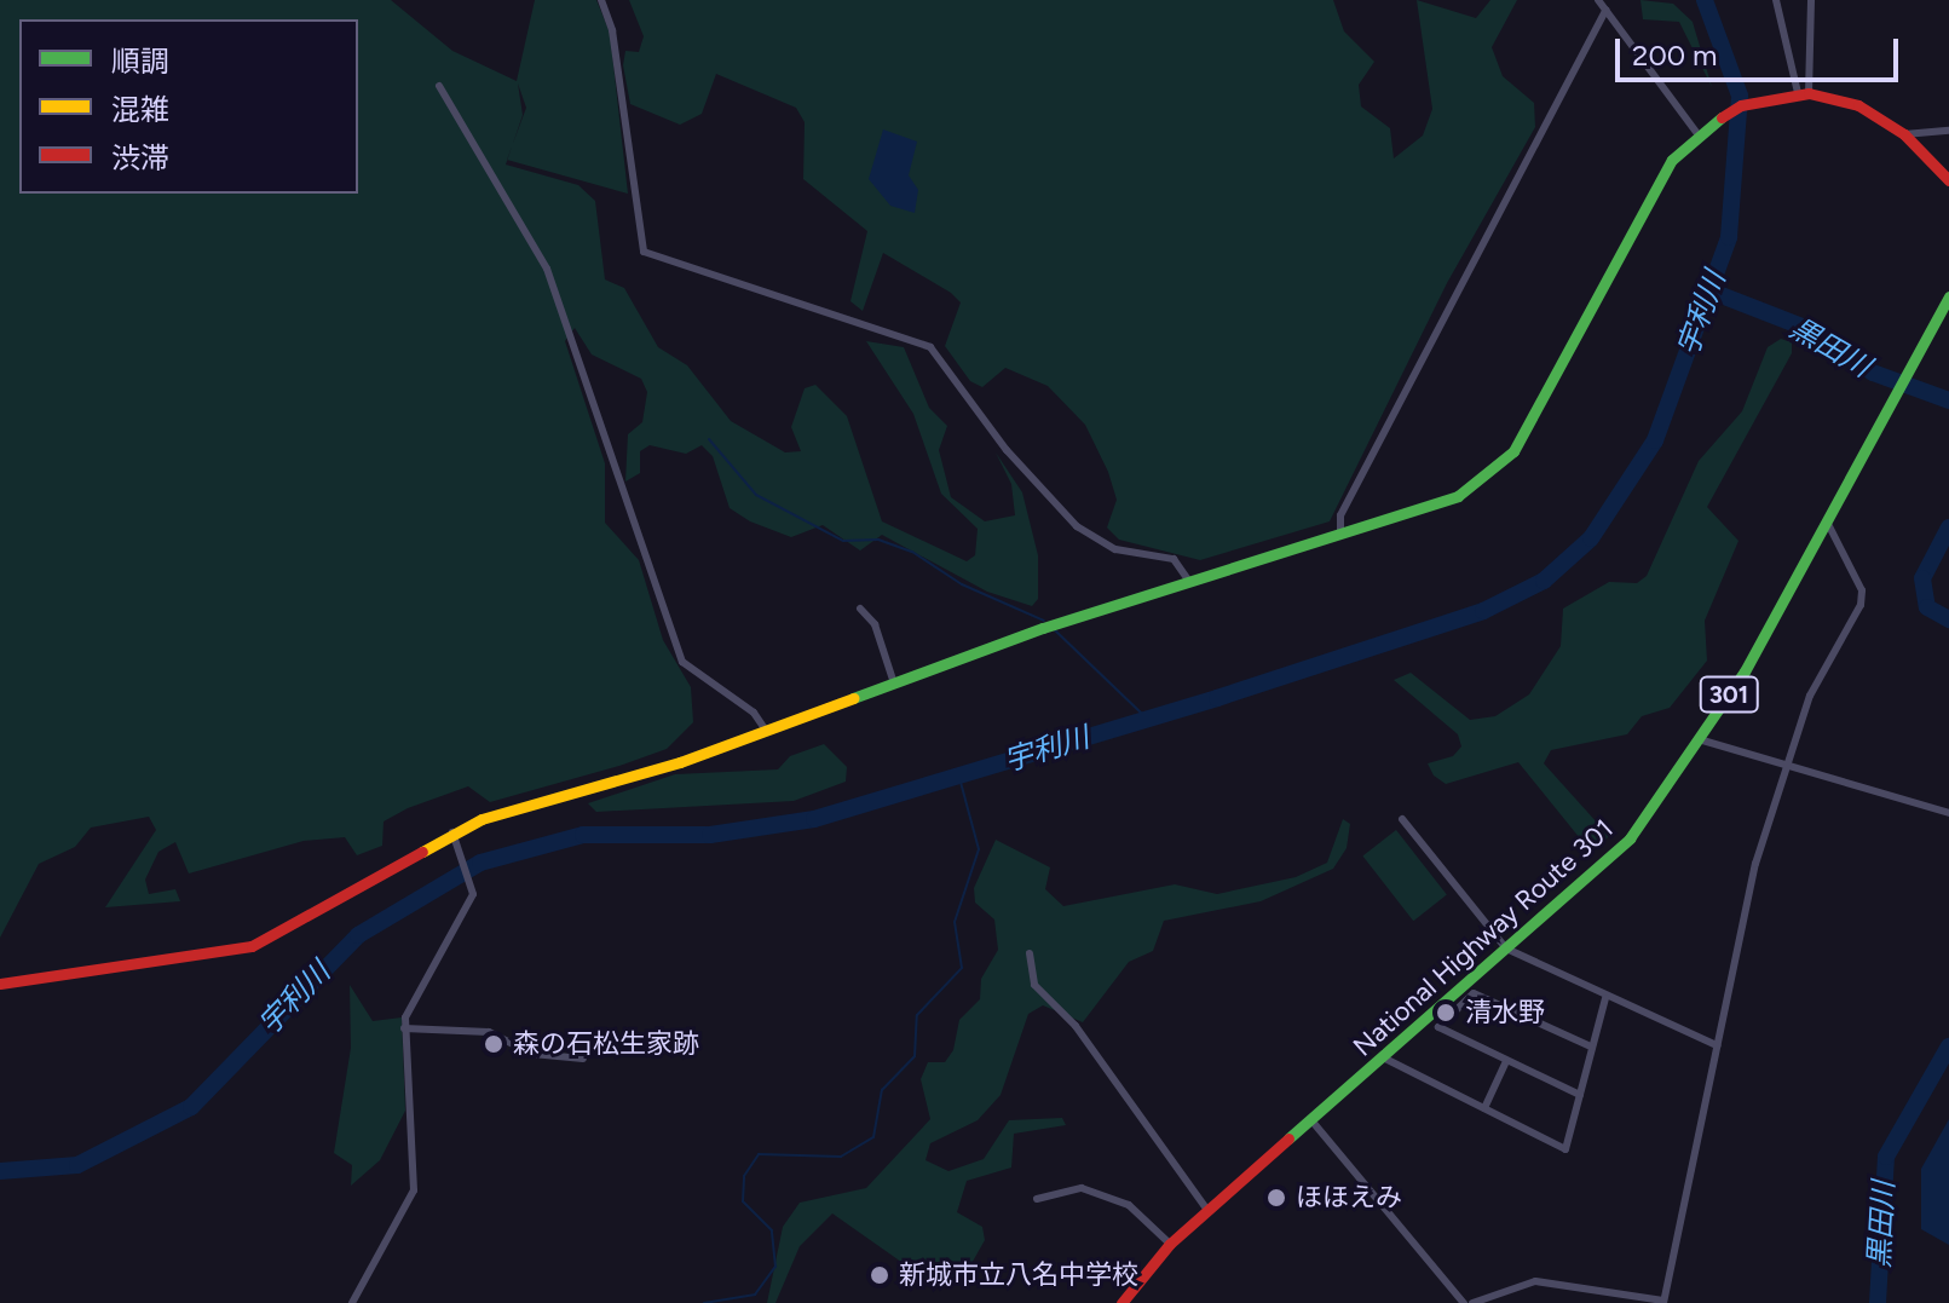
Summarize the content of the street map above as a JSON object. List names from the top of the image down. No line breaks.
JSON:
{"streets":{"main road":["301","National Highway Route 301"]},"water":["宇利川","黒田川"],"places":["清水野","森の石松生家跡","ほほえみ","新城市立八名中学校"],"legend":["順調","混雑","渋滞"],"scale_bar":"200 m"}
